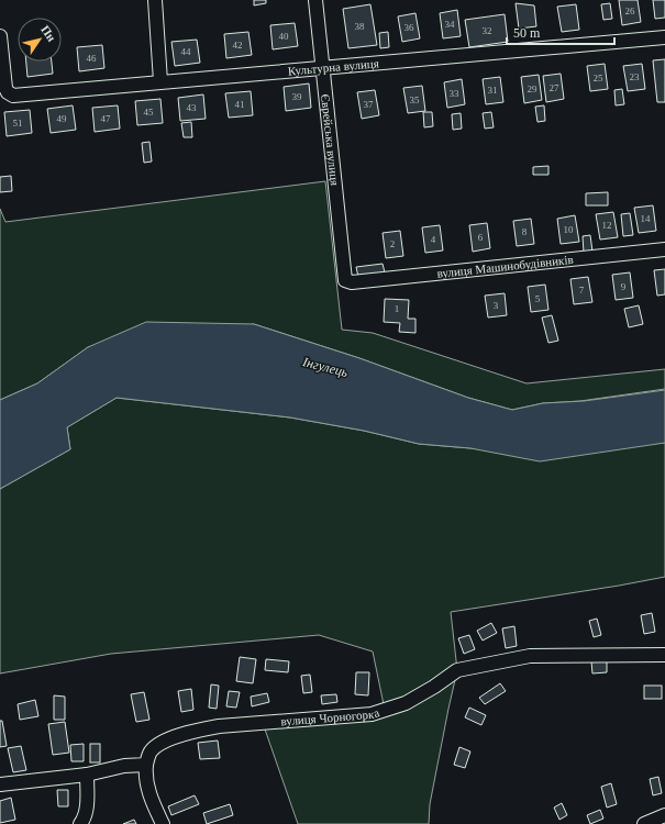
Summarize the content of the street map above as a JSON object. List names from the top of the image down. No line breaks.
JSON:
{"streets":{"street":["Культурна вулиця","Єврейська вулиця","вулиця Машинобудівників","вулиця Чорногорка"]},"crossings":[["Культурна вулиця","Єврейська вулиця"],["Єврейська вулиця","вулиця Машинобудівників"]],"water":["Інгулець"],"house_numbers":["26","34","38","36","32","40","42","44","46","23","25","27","29","31","33","39","35","41","37","43","45","49","47","51","14","12","10","8","6","4","2","9","7","5","3","1"],"scale_bar":"50 m","north":"top right"}
